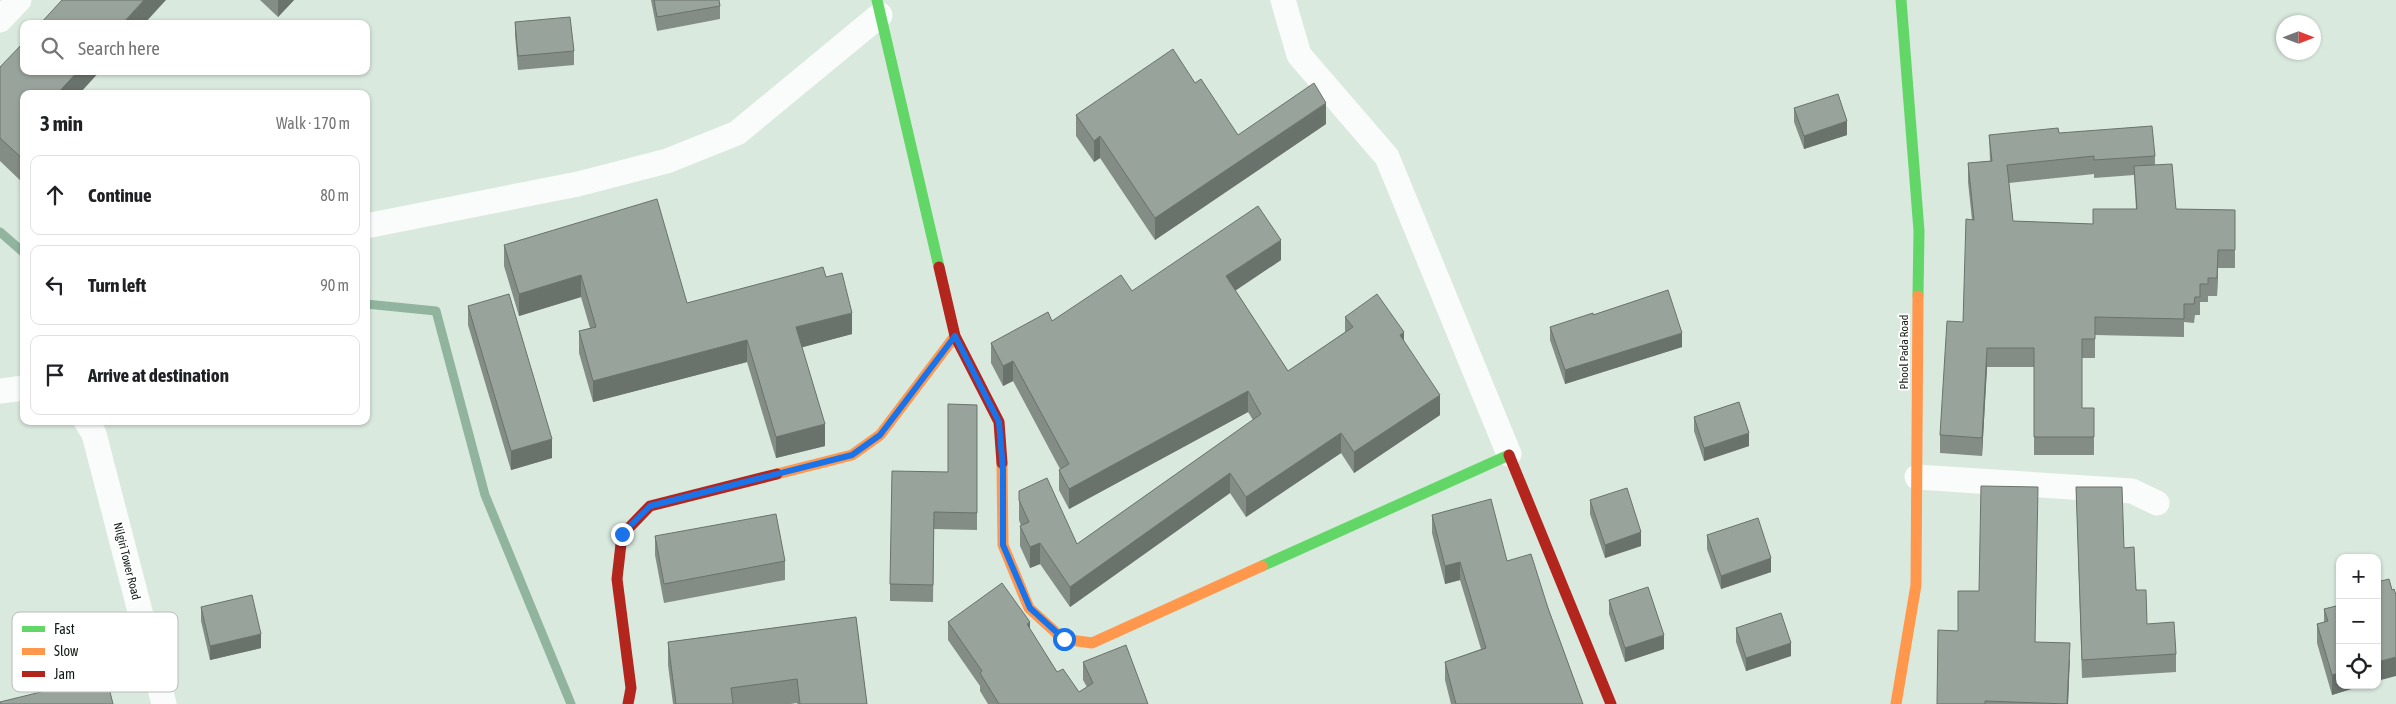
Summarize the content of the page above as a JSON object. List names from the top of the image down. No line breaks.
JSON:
{"streets":{"street":["Phool Pada Road","Nilgiri Tower Road"]},"legend":["Fast","Slow","Jam"],"north":"right","page":{"search":"Search here","heading":["3 min","Walk · 170 m"],"list":[["Continue","80 m"],["Turn left","90 m"],"Arrive at destination"],"map_buttons":["+","−"]}}
